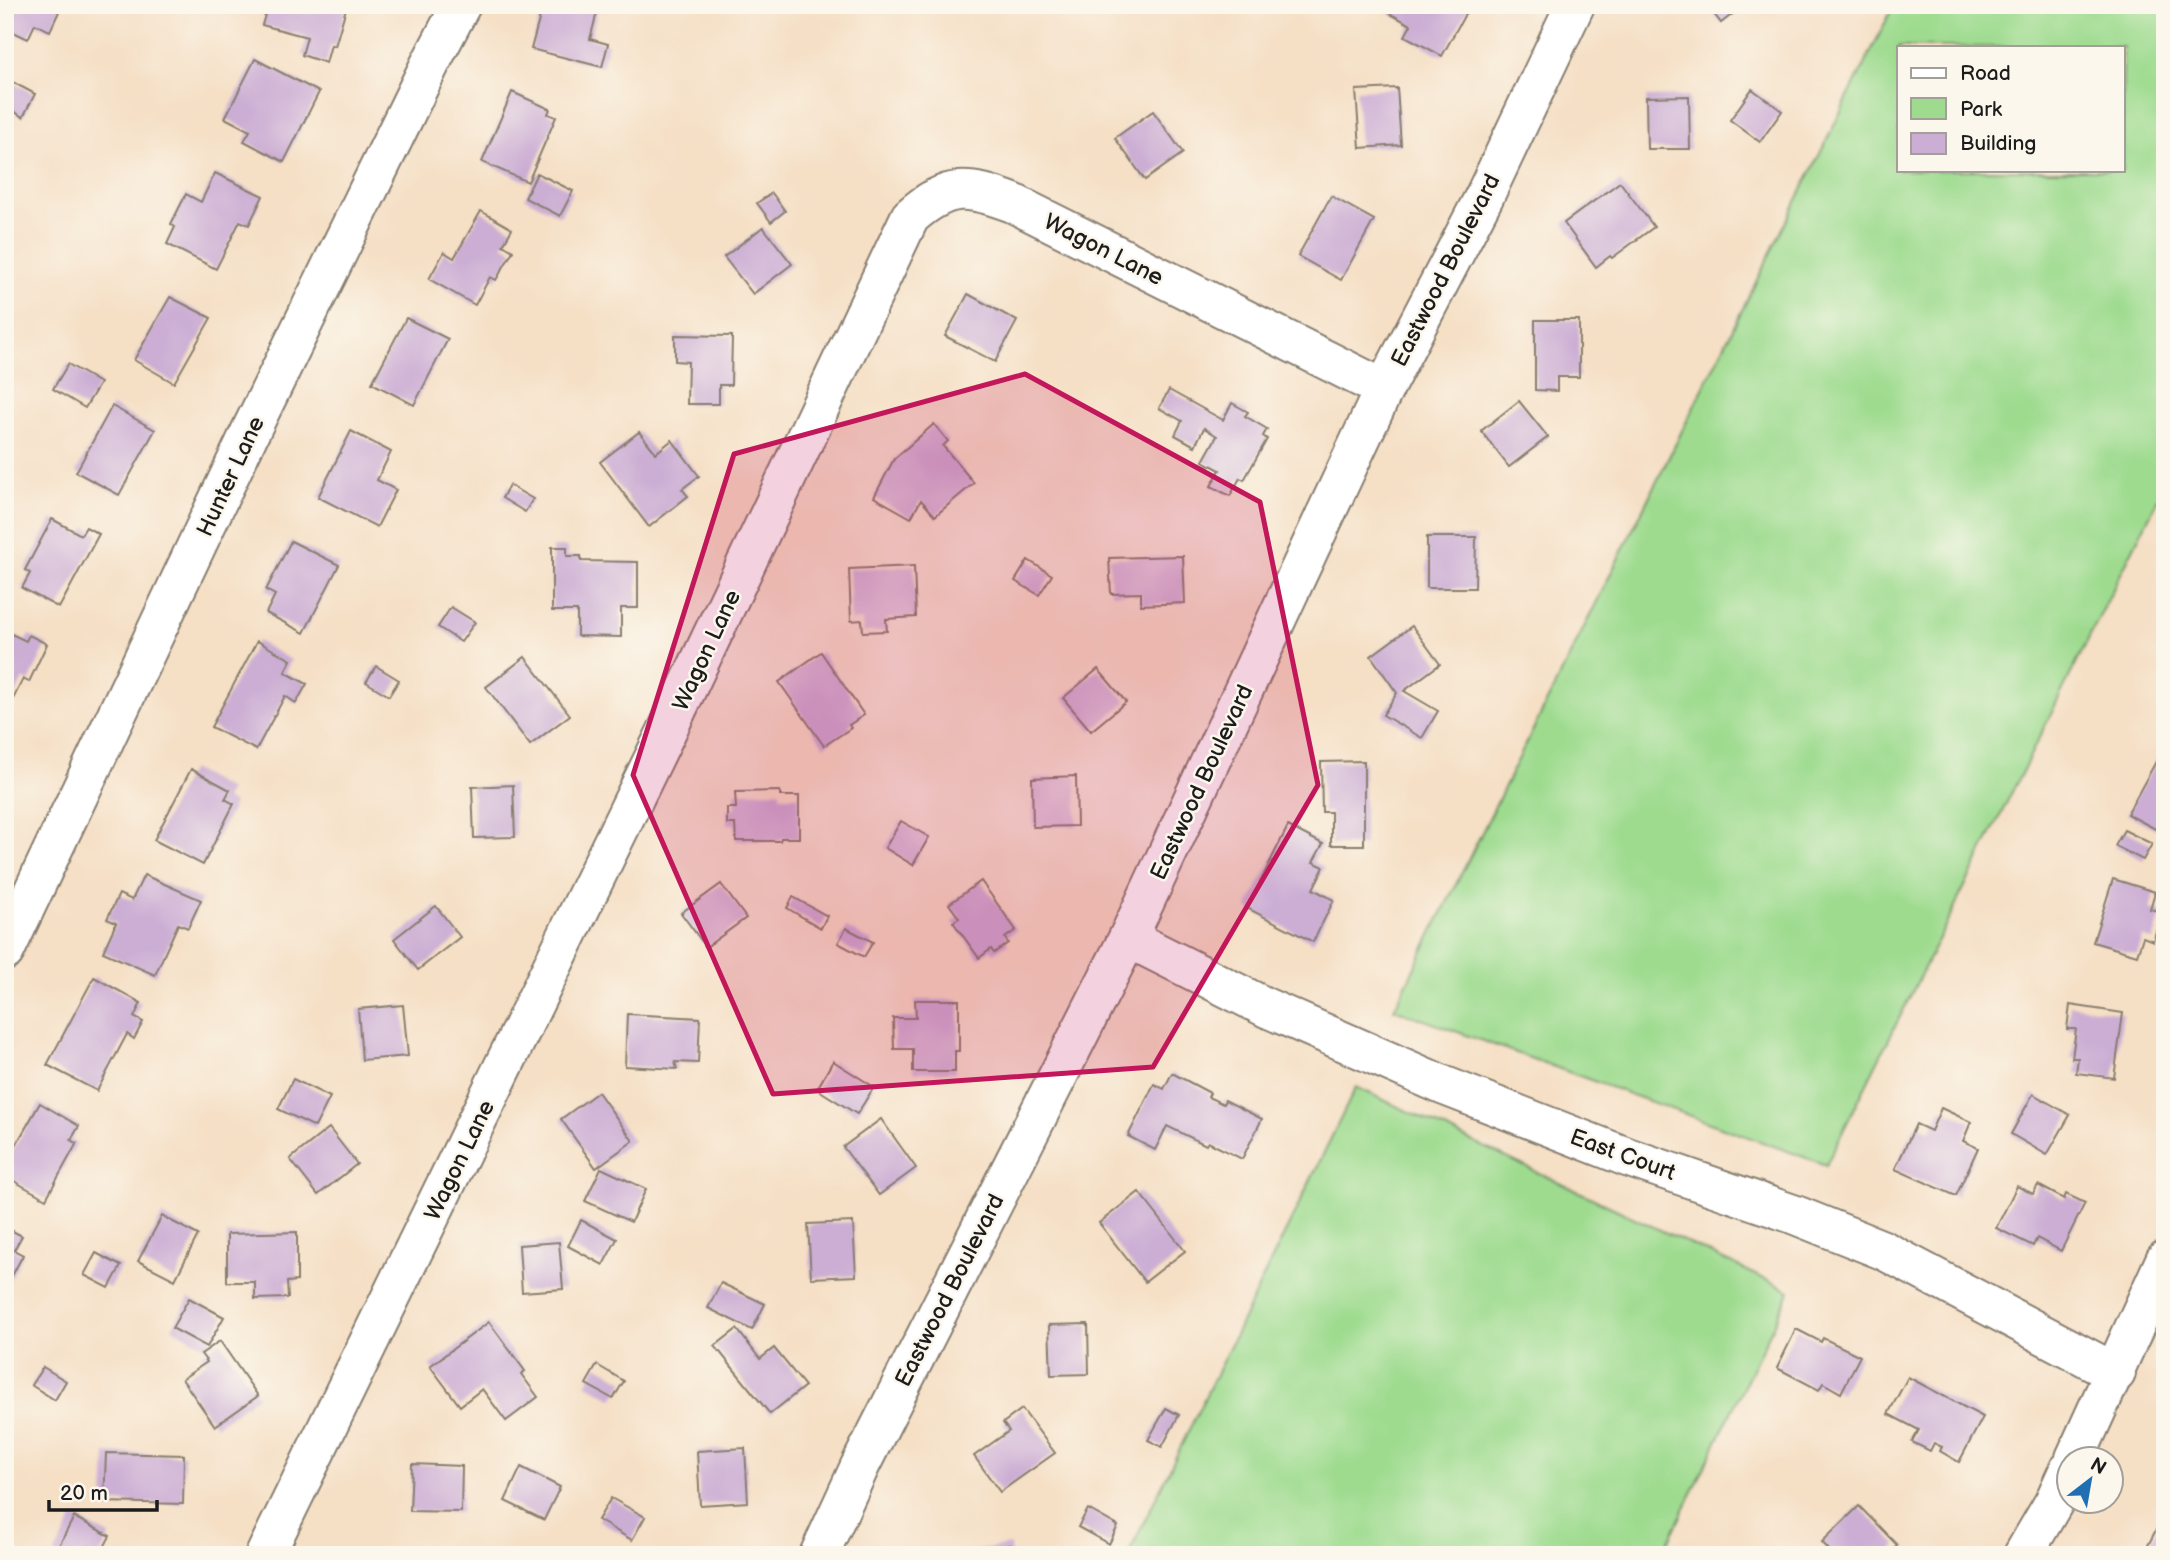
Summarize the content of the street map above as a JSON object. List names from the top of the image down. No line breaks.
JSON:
{"streets":{"street":["Wagon Lane","Eastwood Boulevard","Hunter Lane","East Court"]},"crossings":[["Wagon Lane","Eastwood Boulevard"],["Eastwood Boulevard","East Court"]],"legend":["Road","Park","Building"],"scale_bar":"20 m","north":"top right"}
